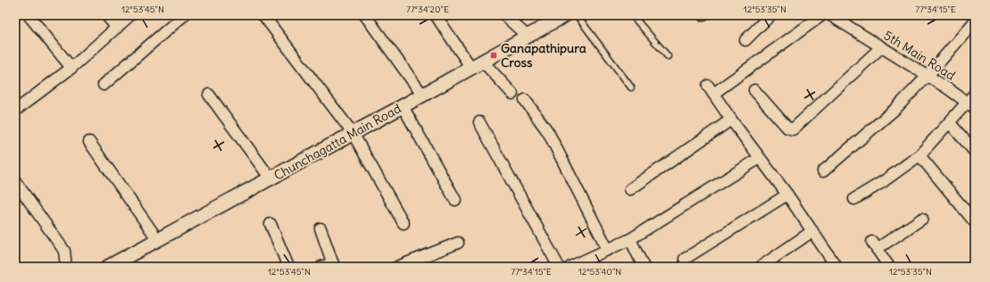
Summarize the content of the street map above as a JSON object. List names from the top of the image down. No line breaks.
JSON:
{"streets":{"street":["5th Main Road","Chunchagatta Main Road"]},"places":{"transit":["Ganapathipura Cross"]},"coordinates":["12°53'45\"N","77°34'20\"E","12°53'35\"N","77°34'15\"E","12°53'40\"N"]}
